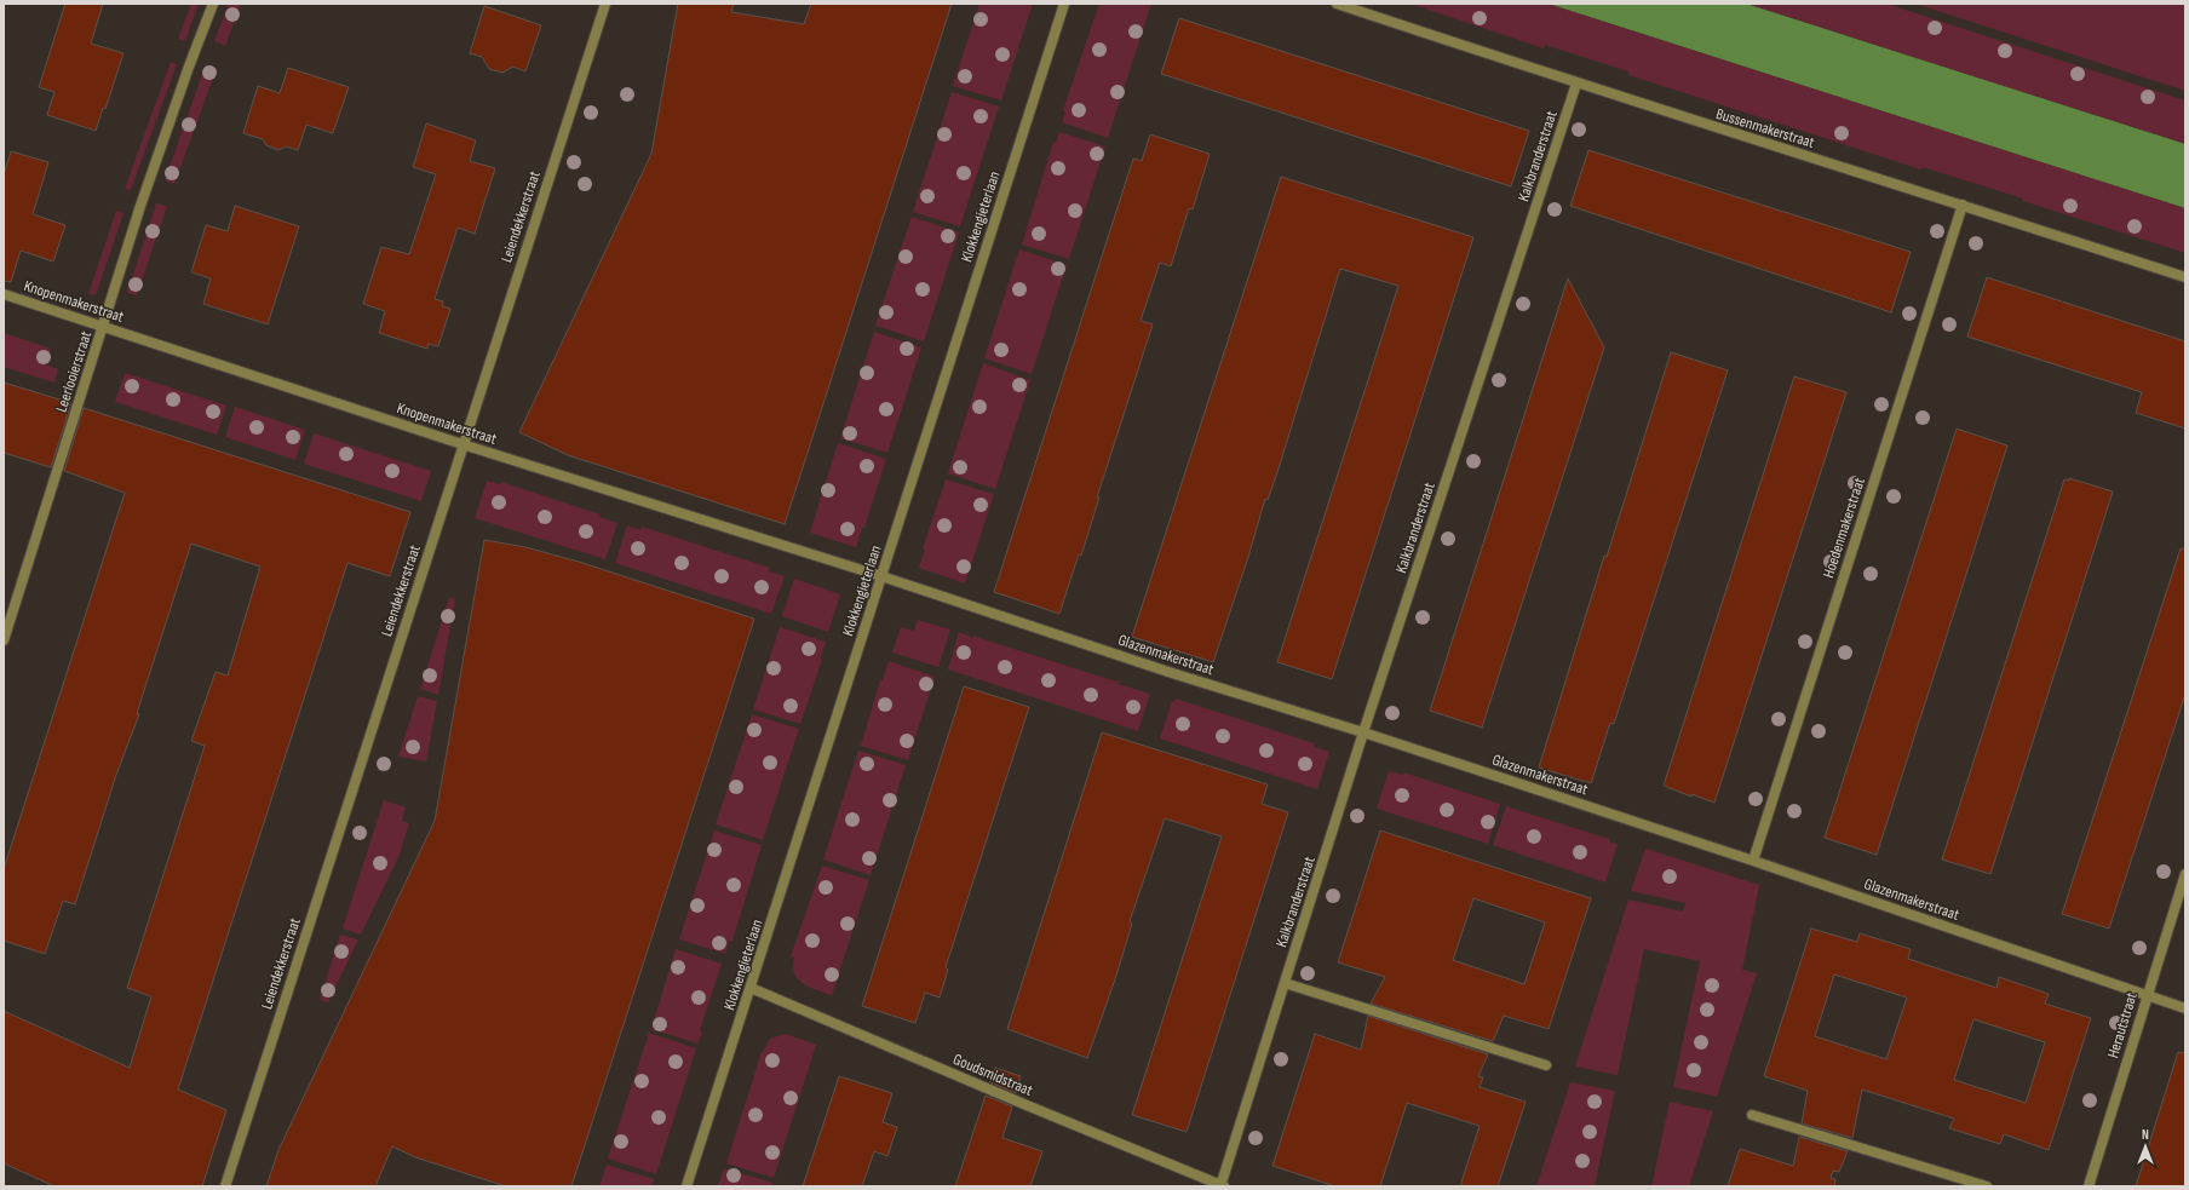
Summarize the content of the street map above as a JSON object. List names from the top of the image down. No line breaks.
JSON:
{"streets":{"street":["Bussenmakerstraat","Kalkbranderstraat","Leiendekkerstraat","Klokkengieterlaan","Knopenmakerstraat","Leerlooierstraat","Hoedenmakerstraat","Glazenmakerstraat","Herautstraat","Goudsmidstraat"]},"crossings":[["Bussenmakerstraat","Kalkbranderstraat"],["Bussenmakerstraat","Hoedenmakerstraat"],["Kalkbranderstraat","Glazenmakerstraat"],["Kalkbranderstraat","Goudsmidstraat"],["Leiendekkerstraat","Knopenmakerstraat"],["Klokkengieterlaan","Knopenmakerstraat"],["Klokkengieterlaan","Glazenmakerstraat"],["Klokkengieterlaan","Goudsmidstraat"],["Knopenmakerstraat","Leerlooierstraat"],["Knopenmakerstraat","Glazenmakerstraat"],["Hoedenmakerstraat","Glazenmakerstraat"],["Glazenmakerstraat","Herautstraat"]],"north":"top"}
